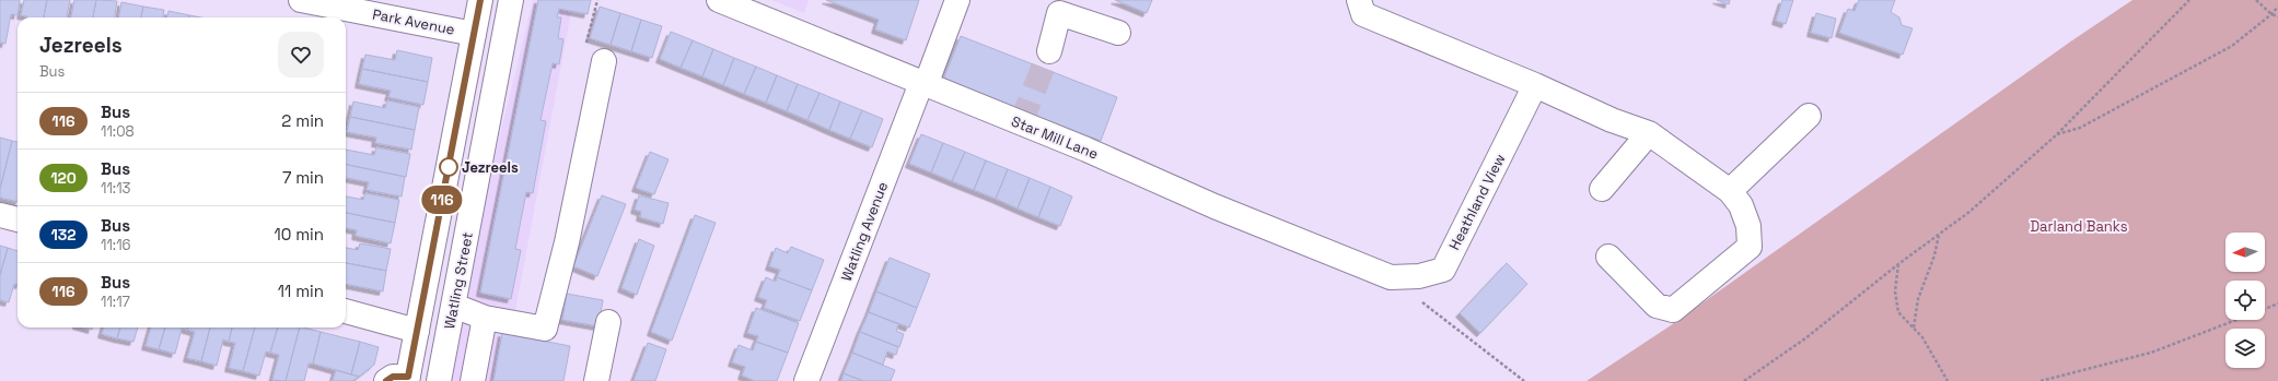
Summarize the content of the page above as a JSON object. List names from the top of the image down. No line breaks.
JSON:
{"streets":{"street":["Park Avenue","Star Mill Lane","Heathland View","Watling Avenue","Watling Street"]},"crossings":[["Star Mill Lane","Heathland View"],["Star Mill Lane","Watling Avenue"]],"parks":["Darland Banks"],"places":["Jezreels"],"lines":["bus line 116"],"north":"left","page":{"on_map":"116","heading":["Jezreels","Bus"],"list":[{"mark":"116","name":"Bus","note":"11:08","value":"2 min"},{"mark":"120","name":"Bus","note":"11:13","value":"7 min"},{"mark":"132","name":"Bus","note":"11:16","value":"10 min"},{"mark":"116","name":"Bus","note":"11:17","value":"11 min"}]}}
